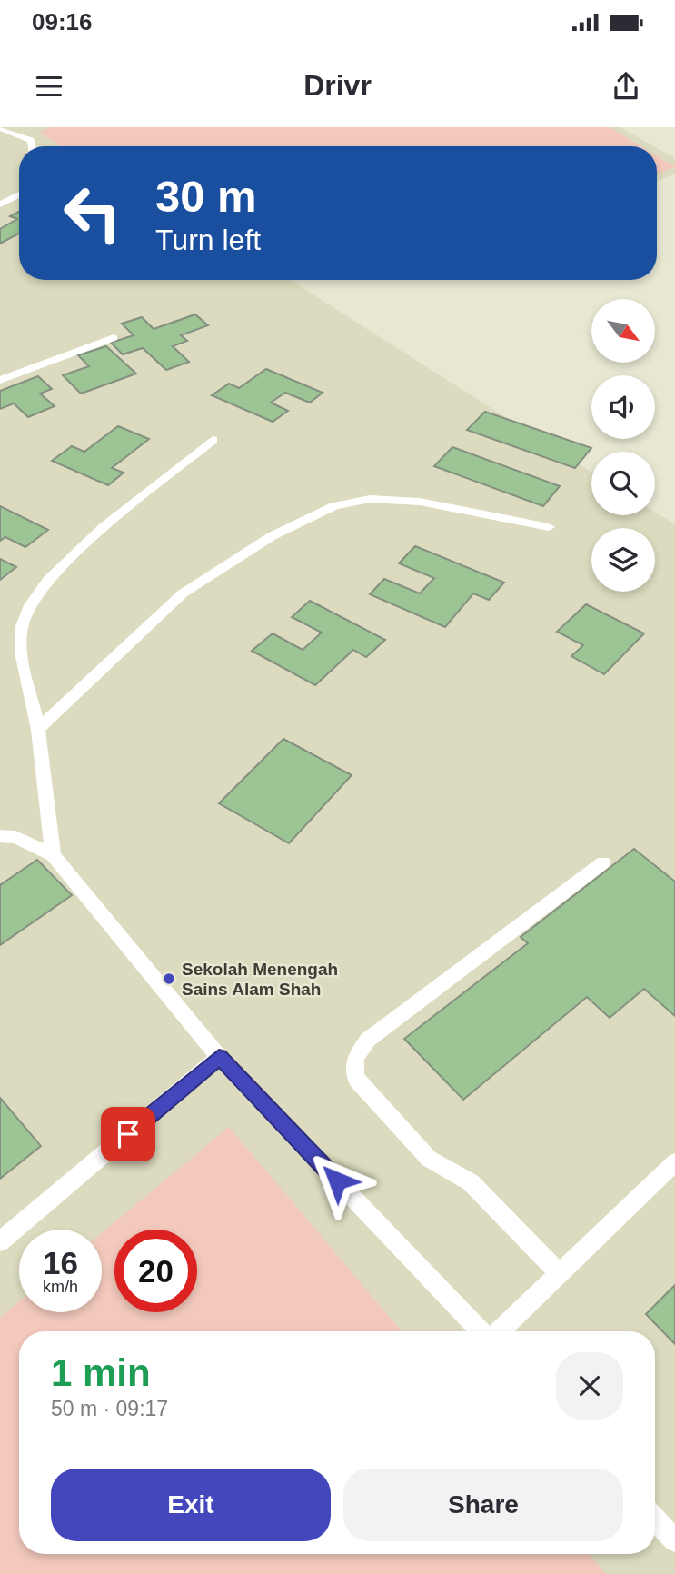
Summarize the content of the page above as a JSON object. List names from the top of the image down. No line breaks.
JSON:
{"places":["Sekolah Menengah Sains Alam Shah"],"north":"bottom right","page":{"status":"09:16","header":"Drivr","turn":["30 m","Turn left"],"speed":"16 km/h","limit":"20","heading":["1 min","50 m · 09:17"],"buttons":["Exit","Share"]}}
